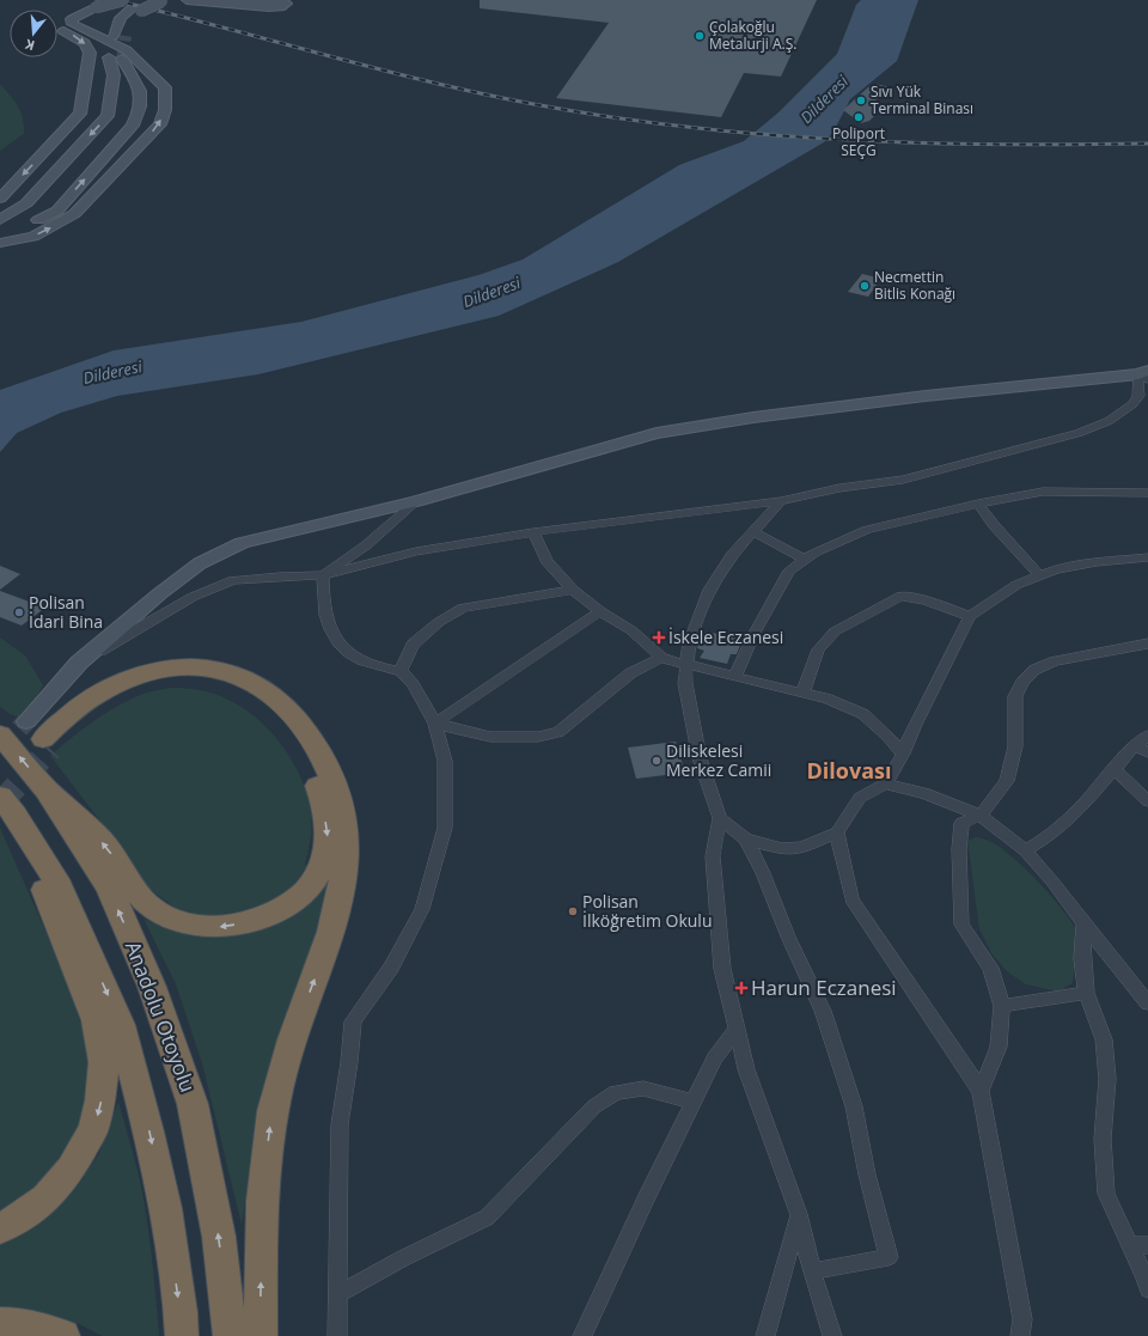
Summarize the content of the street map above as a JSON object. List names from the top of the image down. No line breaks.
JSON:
{"streets":{"highway":["Anadolu Otoyolu"]},"districts":["Dilovası"],"water":["Dilderesi"],"places":{"other":["Çolakoğlu Metalurji A.Ş.","Sıvı Yük Terminal Binası","Poliport SEÇG","Necmettin Bitlis Konağı","Polisan İdari Bina","Diliskelesi Merkez Camii","Polisan İlköğretim Okulu"],"health":["İskele Eczanesi","Harun Eczanesi"]},"north":"bottom"}
